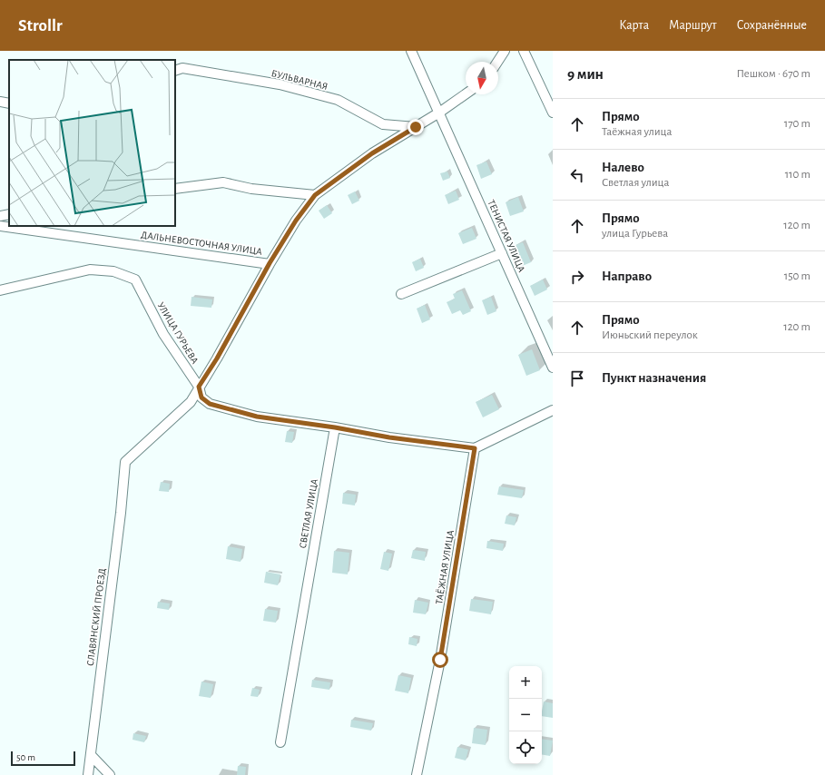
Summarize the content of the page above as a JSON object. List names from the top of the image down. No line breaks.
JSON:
{"streets":{"street":["БУЛЬВАРНАЯ","ТЕНИСТАЯ УЛИЦА","ДАЛЬНЕВОСТОЧНАЯ УЛИЦА","УЛИЦА ГУРЬЕВА","СВЕТЛАЯ УЛИЦА","ТАЁЖНАЯ УЛИЦА","СЛАВЯНСКИЙ ПРОЕЗД"]},"crossings":[["УЛИЦА ГУРЬЕВА","СВЕТЛАЯ УЛИЦА"],["УЛИЦА ГУРЬЕВА","СЛАВЯНСКИЙ ПРОЕЗД"]],"scale_bar":"50 m","north":"bottom","page":{"header":"Strollr","nav":["Карта","Маршрут","Сохранённые"],"heading":["9 мин","Пешком · 670 m"],"list":[["Прямо","Таёжная улица","170 m"],["Налево","Светлая улица","110 m"],["Прямо","улица Гурьева","120 m"],["Направо","150 m"],["Прямо","Июньский переулок","120 m"],"Пункт назначения"],"map_buttons":["+","−"],"scale":"50 m"}}
